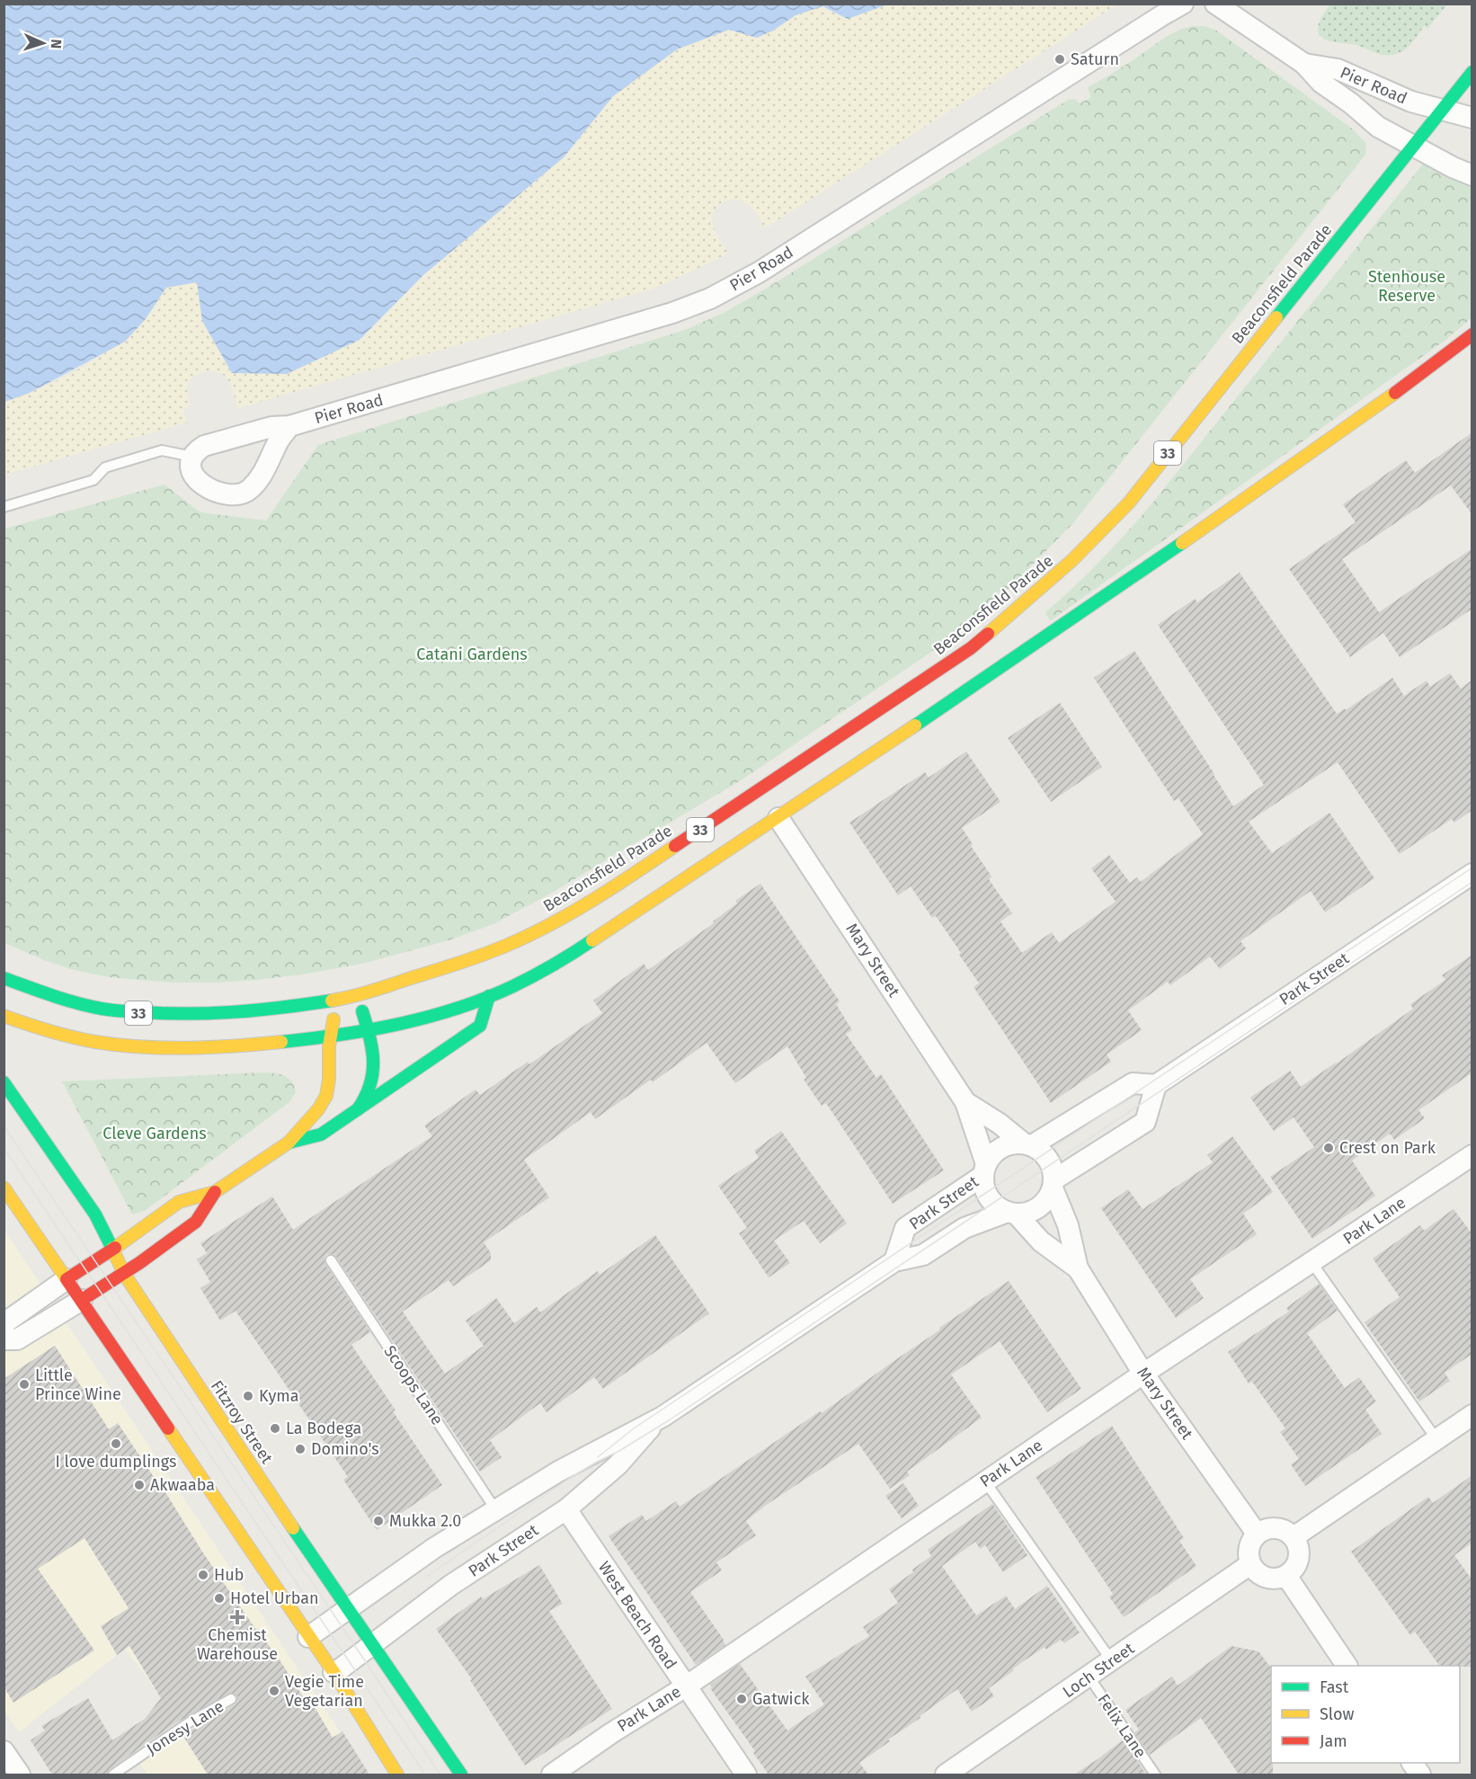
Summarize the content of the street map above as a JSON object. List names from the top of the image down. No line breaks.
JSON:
{"streets":{"main road":["Beaconsfield Parade","33","Fitzroy Street"],"street":["Pier Road","Mary Street","Park Street","Park Lane","West Beach Road","Loch Street"],"lane":["Scoops Lane","Felix Lane","Jonesy Lane"]},"crossings":[["Pier Road","Beaconsfield Parade"],["33","Mary Street"],["Mary Street","Park Street"],["Mary Street","Park Lane"],["Mary Street","Loch Street"],["Park Street","Scoops Lane"],["Park Street","Fitzroy Street"],["Park Street","West Beach Road"],["Park Lane","West Beach Road"],["Loch Street","Felix Lane"]],"parks":["Stenhouse Reserve","Catani Gardens","Cleve Gardens"],"places":{"other":["Saturn","Crest on Park","Little Prince Wine","Kyma","La Bodega","I love dumplings","Domino's","Akwaaba","Mukka 2.0","Hub","Hotel Urban","Vegie Time Vegetarian","Gatwick"],"health":["Chemist Warehouse"]},"legend":["Fast","Slow","Jam"],"north":"right"}
